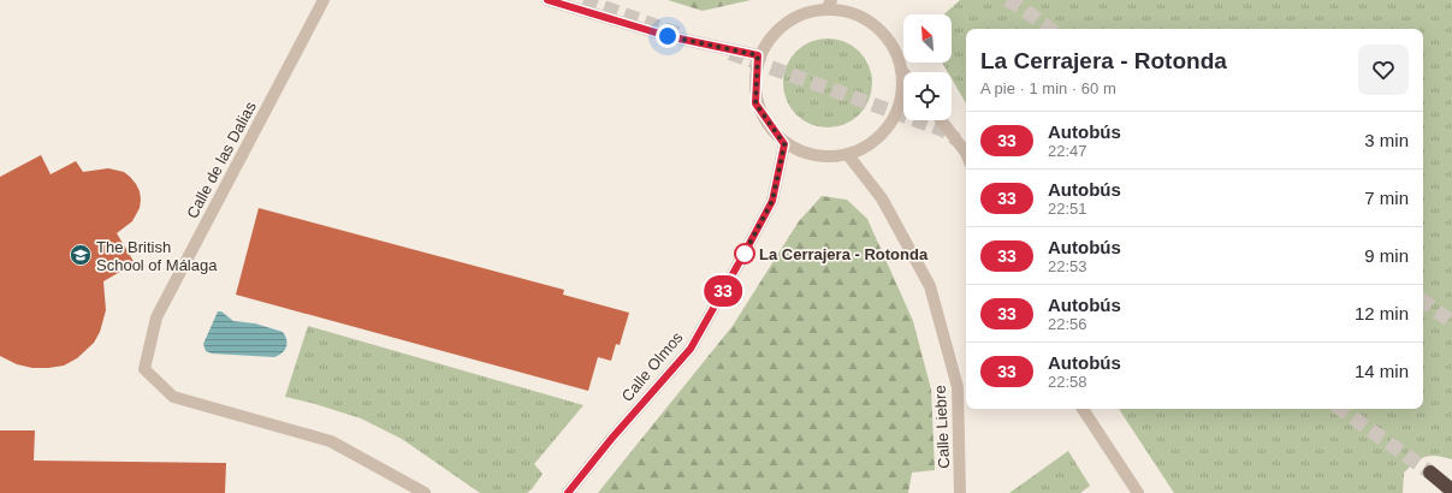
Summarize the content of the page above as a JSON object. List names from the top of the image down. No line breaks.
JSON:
{"streets":{"street":["Calle de las Dalias","Calle Olmos","Calle Liebre"]},"crossings":[["Calle Olmos","Calle Liebre"]],"places":{"other":["La Cerrajera - Rotonda"],"school or university":["The British School of Málaga"]},"lines":["bus line 33"],"north":"top left","page":{"on_map":"33","heading":["La Cerrajera - Rotonda","A pie · 1 min · 60 m"],"list":[{"mark":"33","name":"Autobús","note":"22:47","value":"3 min"},{"mark":"33","name":"Autobús","note":"22:51","value":"7 min"},{"mark":"33","name":"Autobús","note":"22:53","value":"9 min"},{"mark":"33","name":"Autobús","note":"22:56","value":"12 min"},{"mark":"33","name":"Autobús","note":"22:58","value":"14 min"}]}}
